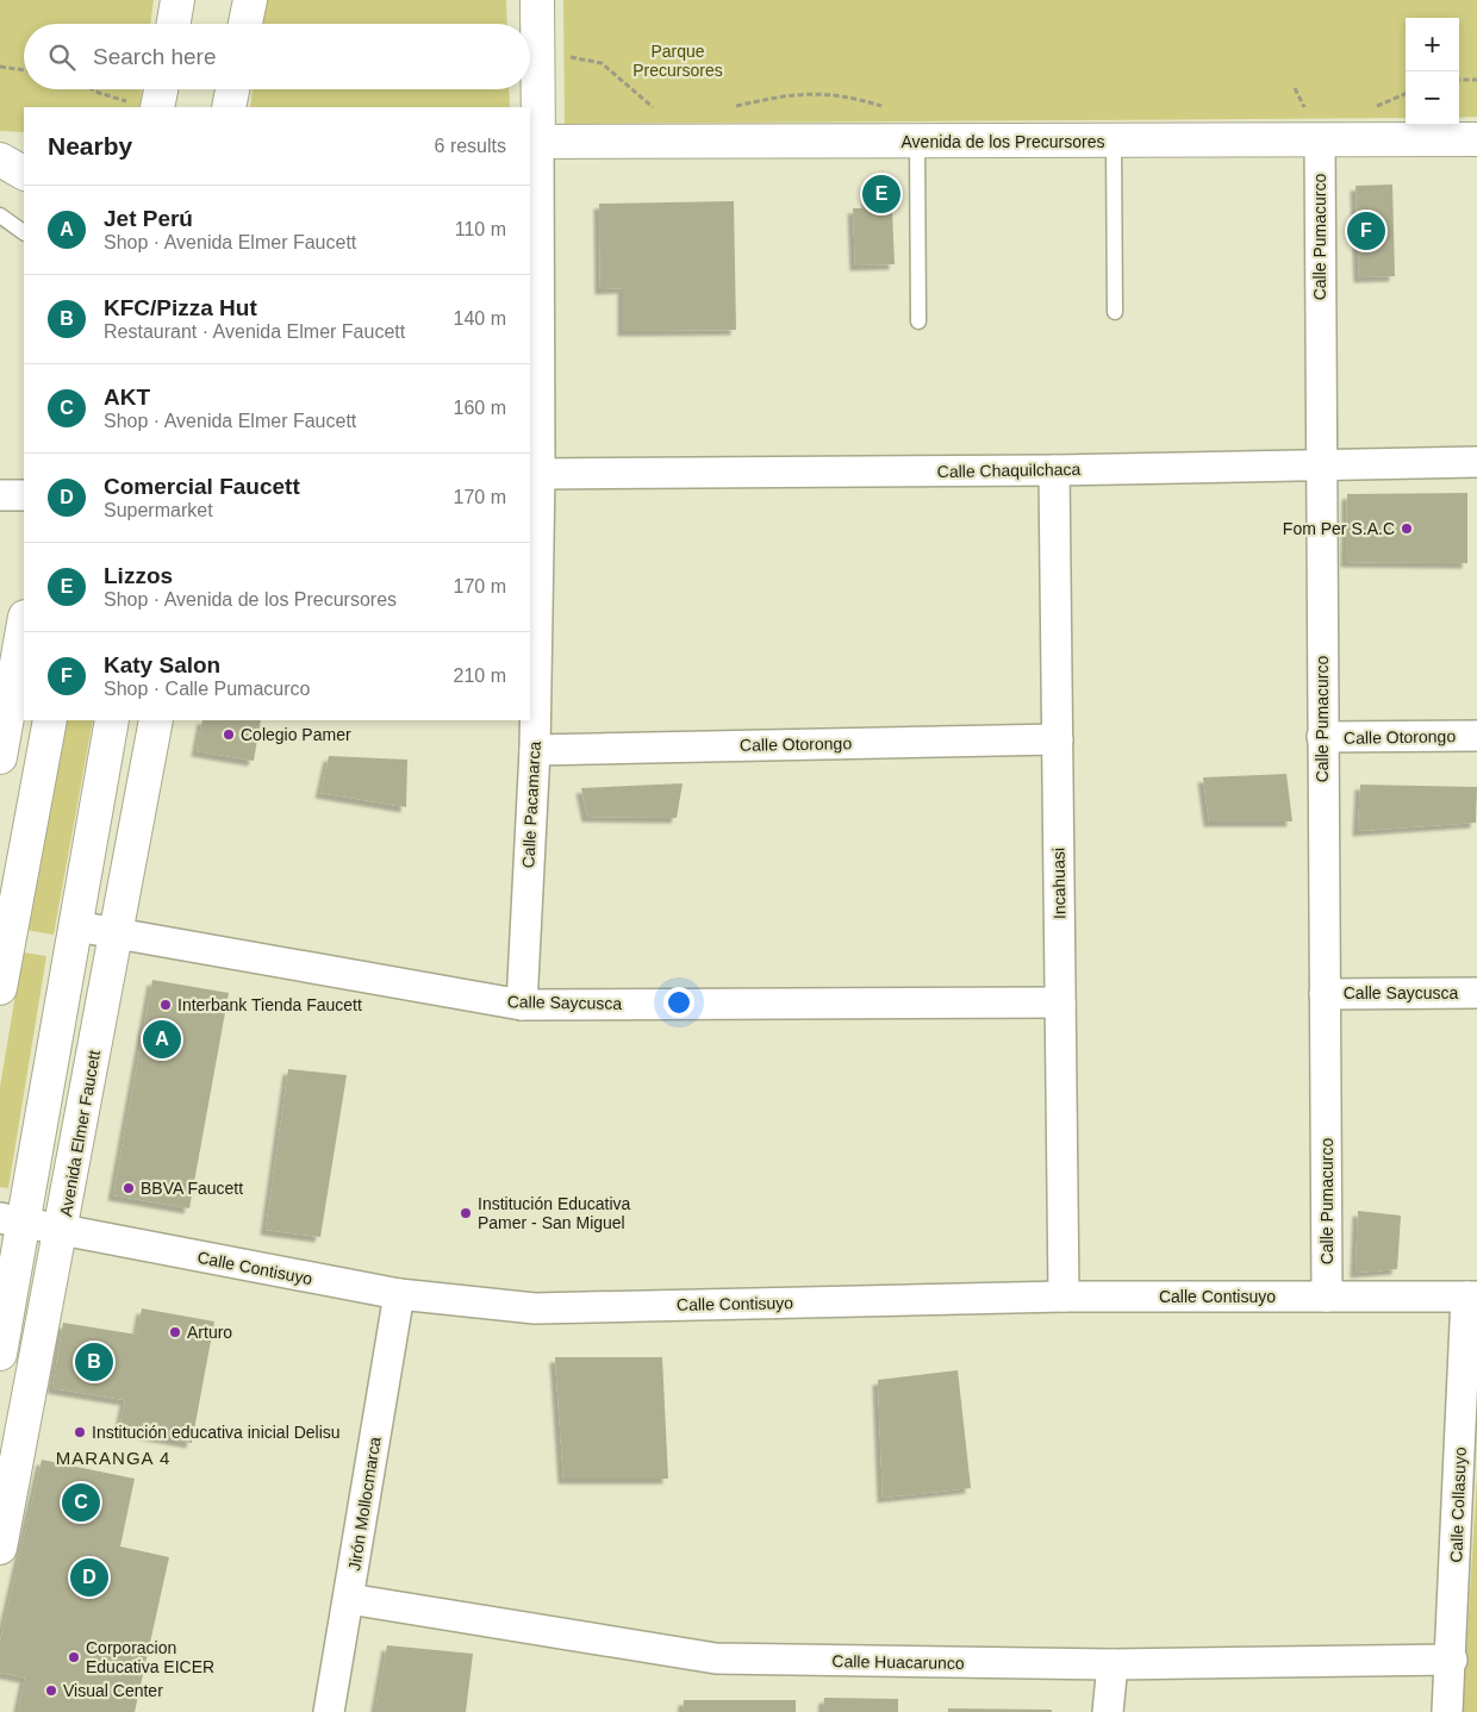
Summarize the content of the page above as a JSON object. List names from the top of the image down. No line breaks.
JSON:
{"streets":{"main road":["Avenida de los Precursores","Avenida Elmer Faucett"],"street":["Calle Pumacurco","Calle Chaquilchaca","Calle Otorongo","Calle Pacamarca","Incahuasi","Calle Saycusca","Calle Contisuyo","Jirón Mollocmarca","Calle Collasuyo","Calle Huacarunco"]},"crossings":[["Avenida de los Precursores","Calle Pumacurco"],["Avenida de los Precursores","Calle Pacamarca"],["Calle Pumacurco","Calle Chaquilchaca"],["Calle Pumacurco","Calle Otorongo"],["Calle Pumacurco","Calle Saycusca"],["Calle Pumacurco","Calle Contisuyo"],["Calle Chaquilchaca","Calle Pacamarca"],["Calle Chaquilchaca","Incahuasi"],["Calle Otorongo","Calle Pacamarca"],["Calle Otorongo","Incahuasi"],["Calle Pacamarca","Calle Saycusca"],["Incahuasi","Calle Saycusca"],["Incahuasi","Calle Contisuyo"],["Calle Saycusca","Avenida Elmer Faucett"],["Avenida Elmer Faucett","Calle Contisuyo"],["Calle Contisuyo","Jirón Mollocmarca"],["Calle Contisuyo","Calle Collasuyo"],["Jirón Mollocmarca","Calle Huacarunco"],["Calle Collasuyo","Calle Huacarunco"]],"districts":["MARANGA 4"],"parks":["Parque Precursores"],"places":["Fom Per S.A.C","Colegio Pamer","Interbank Tienda Faucett","BBVA Faucett","Institución Educativa Pamer - San Miguel","Arturo","Institución educativa inicial Delisu","Corporacion Educativa EICER","Visual Center"],"page":{"map_buttons":["+","−"],"search":"Search here","heading":["Nearby","6 results"],"pins":["E","F","A","B","C","D"],"list":[{"mark":"A","name":"Jet Perú","note":"Shop · Avenida Elmer Faucett","value":"110 m"},{"mark":"B","name":"KFC/Pizza Hut","note":"Restaurant · Avenida Elmer Faucett","value":"140 m"},{"mark":"C","name":"AKT","note":"Shop · Avenida Elmer Faucett","value":"160 m"},{"mark":"D","name":"Comercial Faucett","note":"Supermarket","value":"170 m"},{"mark":"E","name":"Lizzos","note":"Shop · Avenida de los Precursores","value":"170 m"},{"mark":"F","name":"Katy Salon","note":"Shop · Calle Pumacurco","value":"210 m"}]}}
